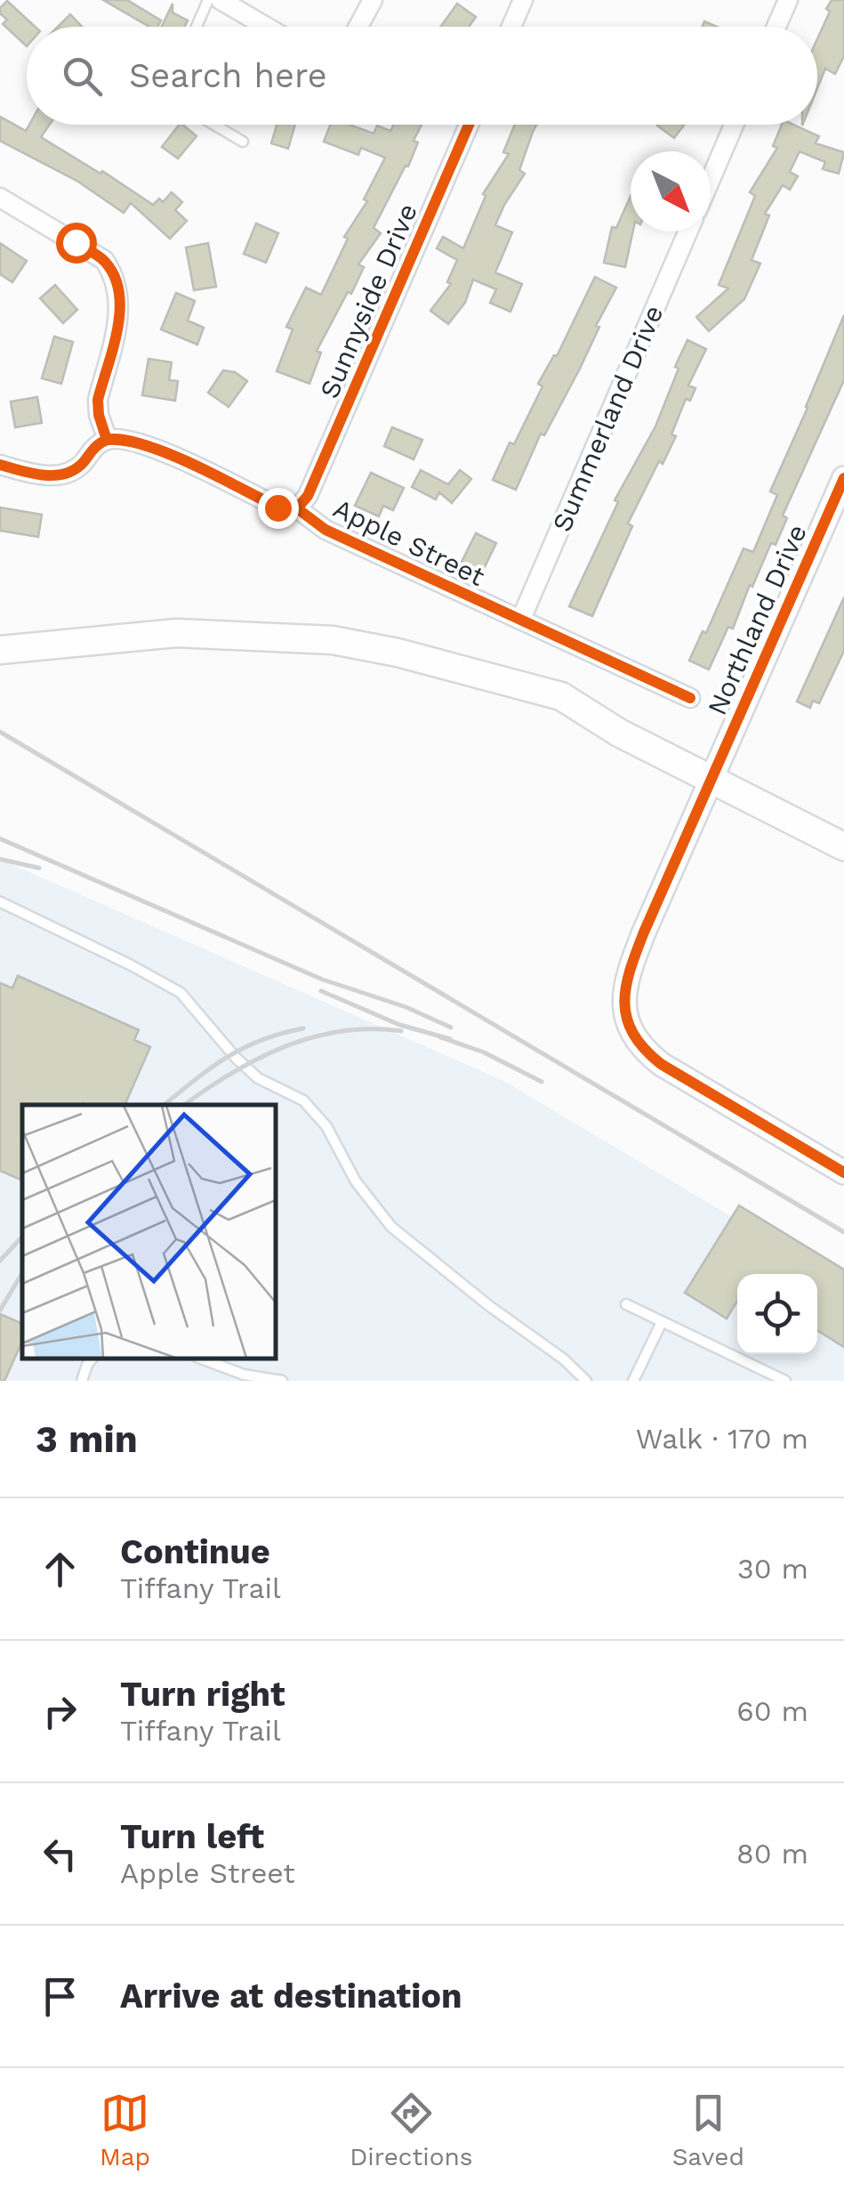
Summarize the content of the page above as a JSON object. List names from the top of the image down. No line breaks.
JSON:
{"streets":{"street":["Sunnyside Drive","Summerland Drive","Apple Street","Northland Drive"]},"crossings":[["Sunnyside Drive","Apple Street"],["Summerland Drive","Apple Street"]],"north":"bottom right","page":{"search":"Search here","heading":["3 min","Walk · 170 m"],"list":[["Continue","Tiffany Trail","30 m"],["Turn right","Tiffany Trail","60 m"],["Turn left","Apple Street","80 m"],"Arrive at destination"],"nav":["Map","Directions","Saved"]}}
